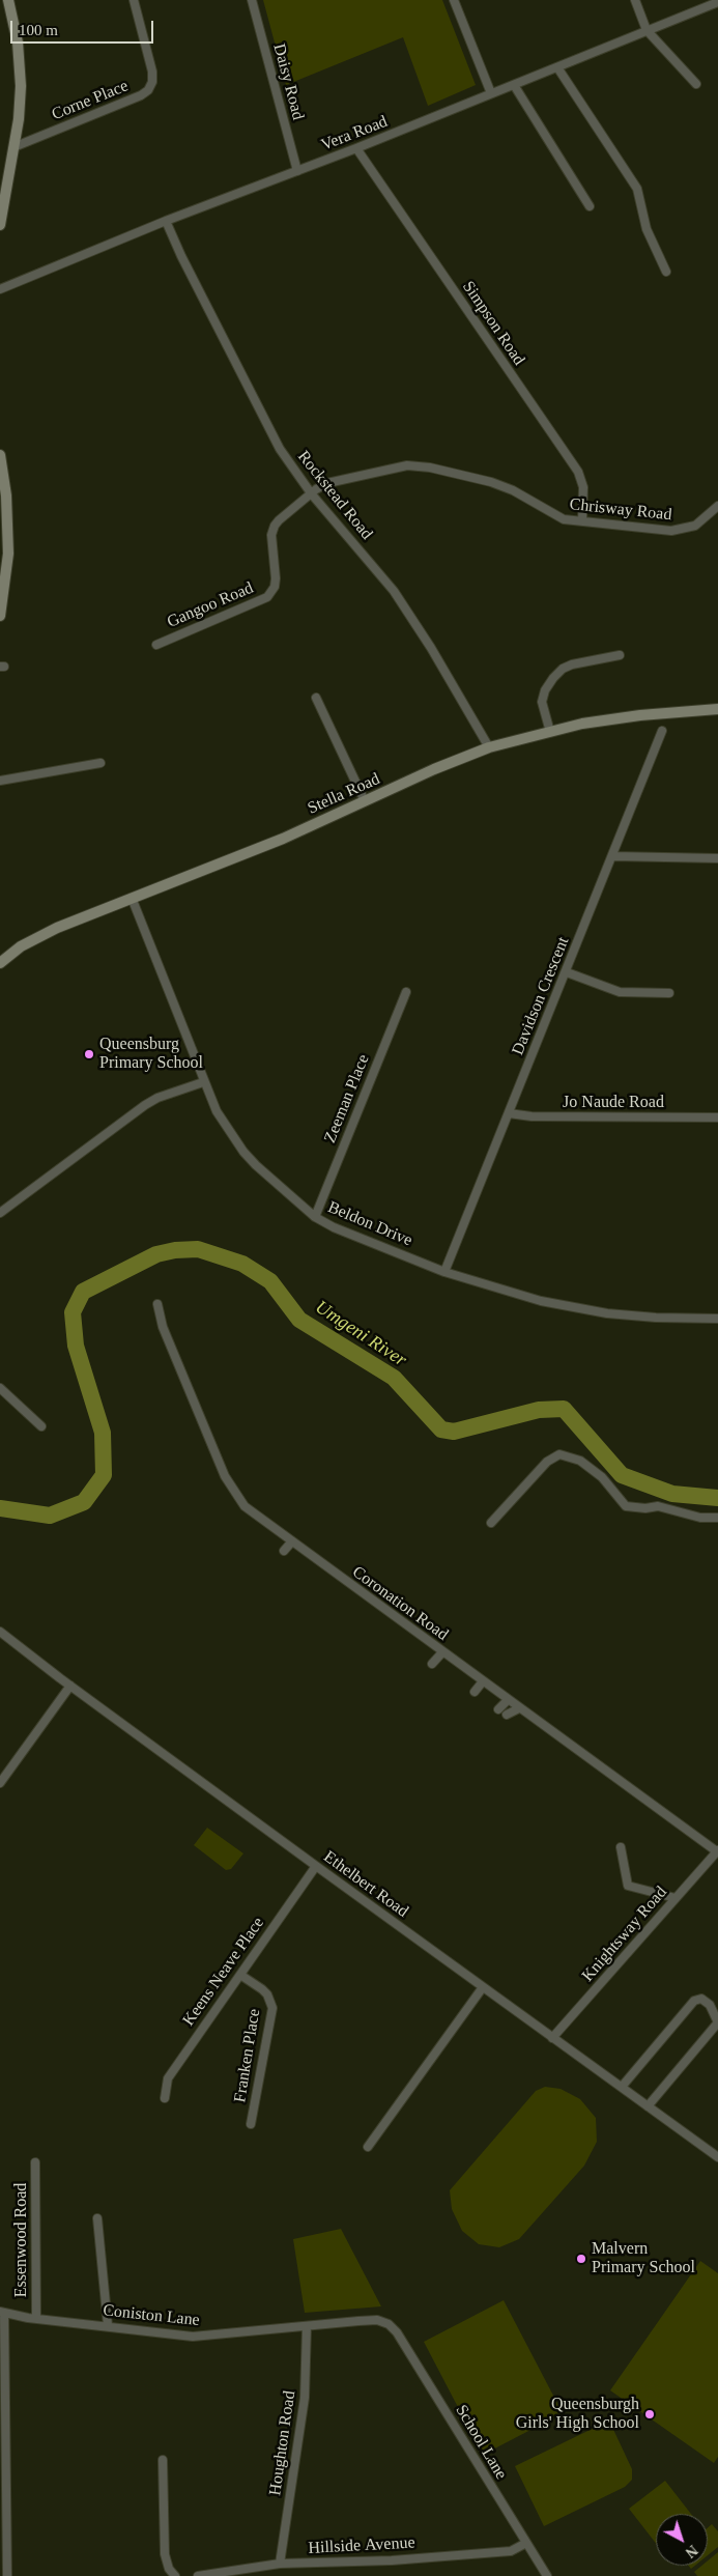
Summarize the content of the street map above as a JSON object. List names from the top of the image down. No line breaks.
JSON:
{"streets":{"main road":["Stella Road"],"street":["Daisy Road","Corne Place","Vera Road","Simpson Road","Rockstead Road","Chrisway Road","Gangoo Road","Davidson Crescent","Zeeman Place","Jo Naude Road","Beldon Drive","Coronation Road","Ethelbert Road","Knightsway Road","Keens Neave Place","Franken Place","Essenwood Road","Coniston Lane","School Lane","Houghton Road","Hillside Avenue"]},"crossings":[["Daisy Road","Vera Road"],["Vera Road","Simpson Road"],["Vera Road","Rockstead Road"],["Simpson Road","Chrisway Road"],["Rockstead Road","Chrisway Road"],["Rockstead Road","Gangoo Road"],["Rockstead Road","Stella Road"],["Chrisway Road","Gangoo Road"],["Stella Road","Beldon Drive"],["Davidson Crescent","Jo Naude Road"],["Davidson Crescent","Beldon Drive"],["Zeeman Place","Beldon Drive"],["Coronation Road","Knightsway Road"],["Ethelbert Road","Knightsway Road"],["Ethelbert Road","Keens Neave Place"],["Keens Neave Place","Franken Place"],["Essenwood Road","Coniston Lane"],["Coniston Lane","School Lane"],["Coniston Lane","Houghton Road"],["School Lane","Hillside Avenue"],["Houghton Road","Hillside Avenue"]],"water":["Umgeni River"],"places":["Queensburg Primary School","Malvern Primary School","Queensburgh Girls' High School"],"scale_bar":"100 m","north":"bottom right"}
